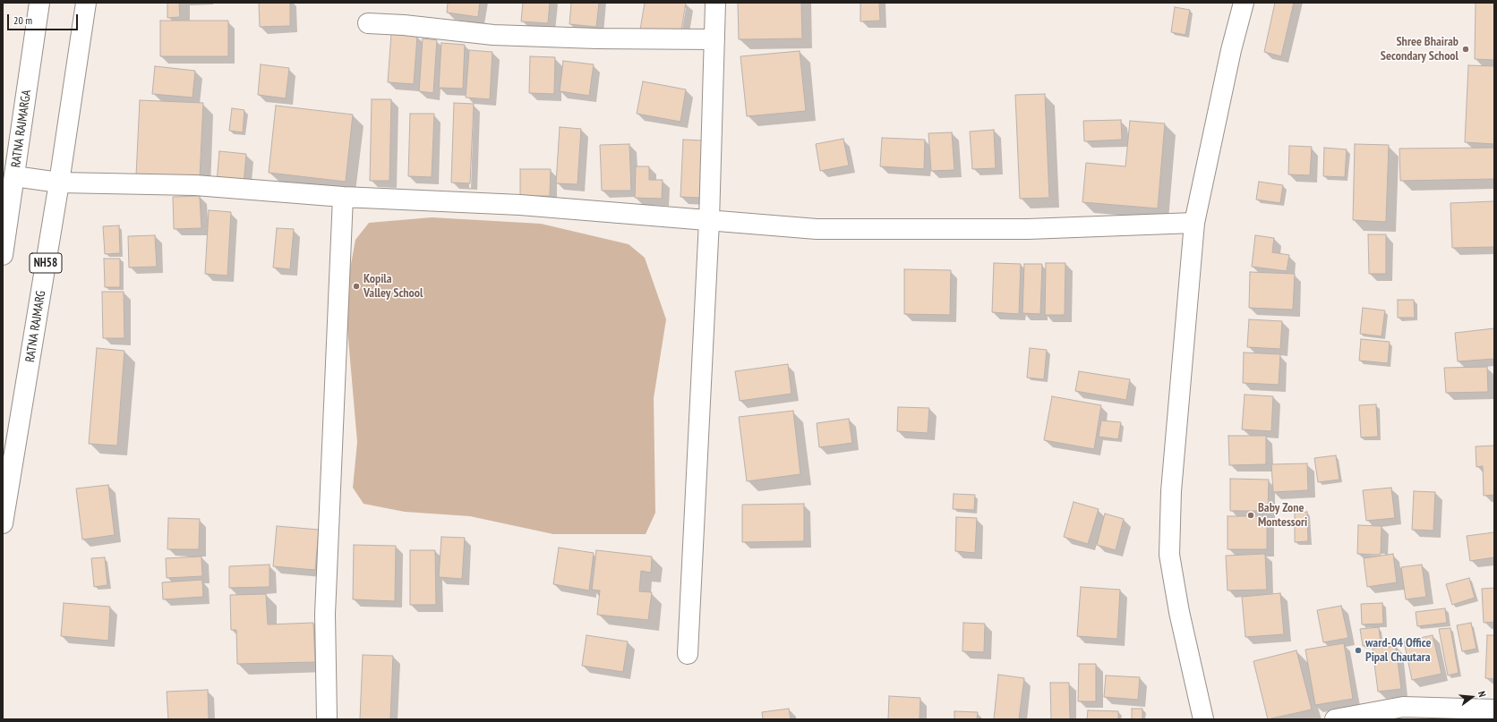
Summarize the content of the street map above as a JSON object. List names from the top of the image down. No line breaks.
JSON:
{"streets":{"street":["RATNA RAJMARGA","NH58","RATNA RAJMARG"]},"places":["Shree Bhairab Secondary School","Kopila Valley School","Baby Zone Montessori","ward-04 Office Pipal Chautara"],"scale_bar":"20 m","north":"right"}
